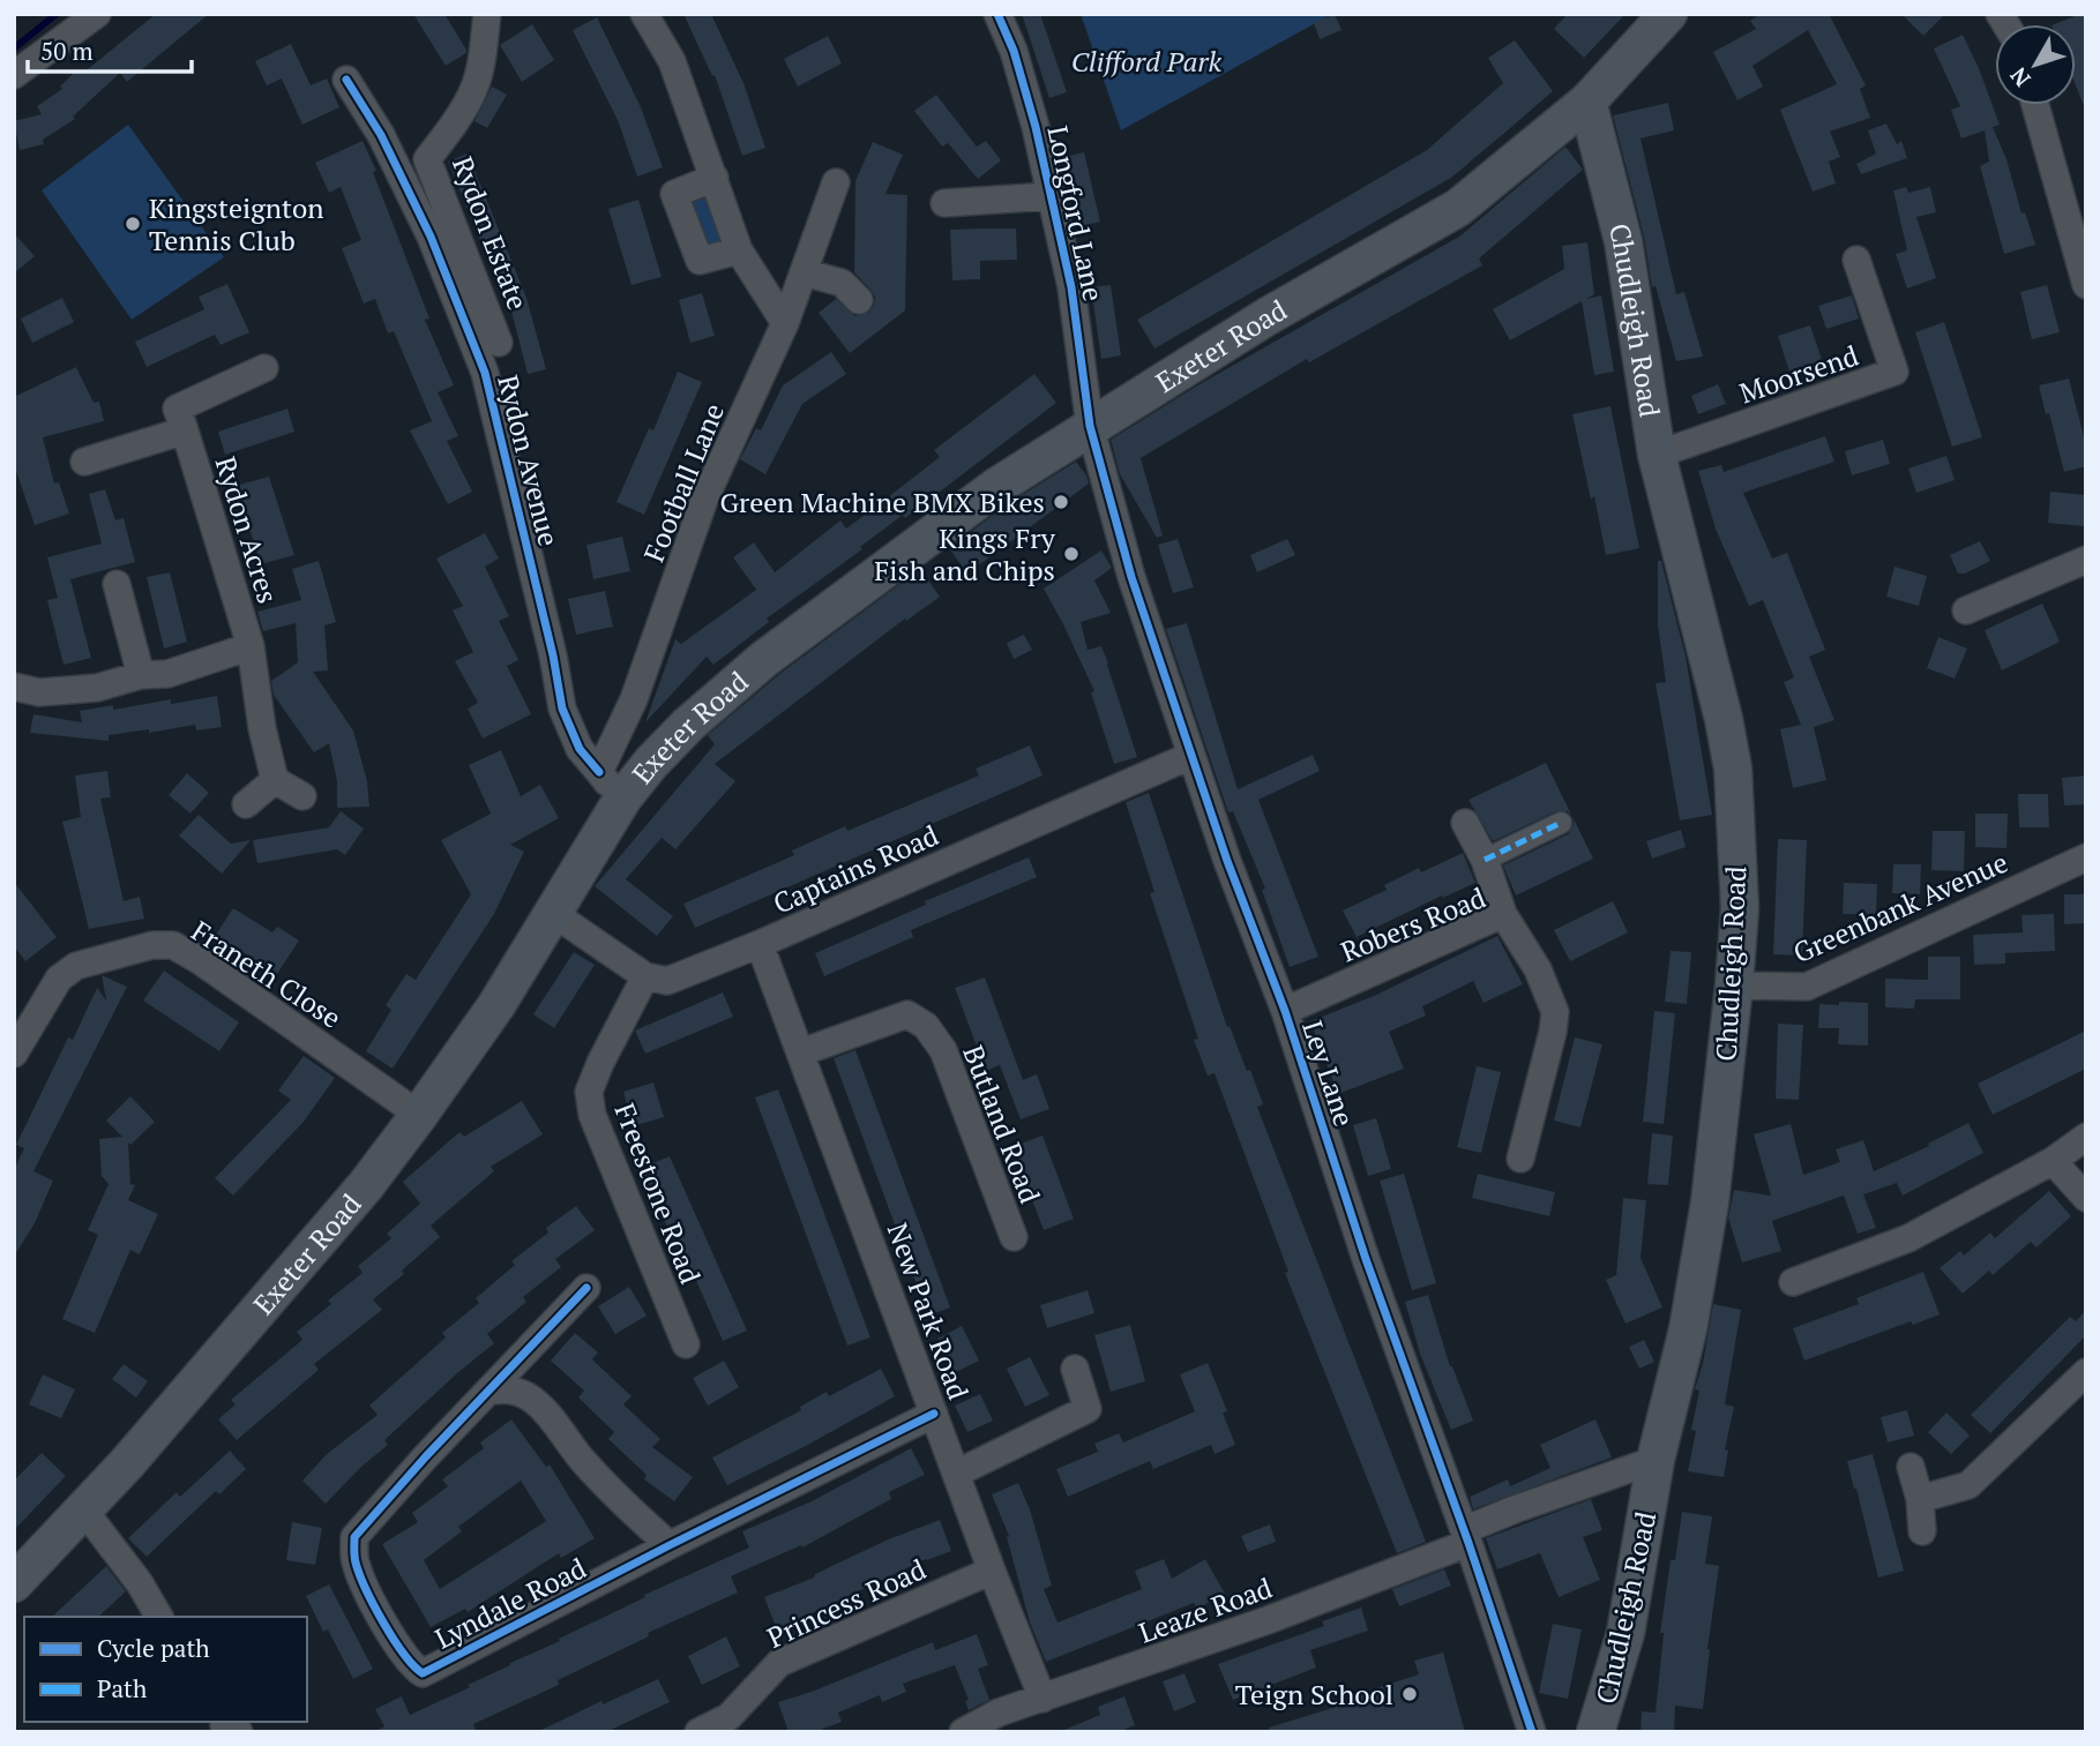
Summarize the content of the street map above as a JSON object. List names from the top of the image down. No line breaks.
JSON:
{"streets":{"main road":["Chudleigh Road","Exeter Road"],"street":["Longford Lane","Rydon Estate","Moorsend","Rydon Avenue","Football Lane","Rydon Acres","Captains Road","Greenbank Avenue","Robers Road","Franeth Close","Ley Lane","Butland Road","Freestone Road","New Park Road","Lyndale Road","Princess Road","Leaze Road"]},"crossings":[["Longford Lane","Exeter Road"],["Longford Lane","Ley Lane"],["Chudleigh Road","Exeter Road"],["Chudleigh Road","Moorsend"],["Chudleigh Road","Greenbank Avenue"],["Chudleigh Road","Leaze Road"],["Exeter Road","Rydon Avenue"],["Exeter Road","Football Lane"],["Exeter Road","Franeth Close"],["Exeter Road","Ley Lane"],["Rydon Avenue","Football Lane"],["Captains Road","Ley Lane"],["Captains Road","Freestone Road"],["Captains Road","New Park Road"],["Robers Road","Ley Lane"],["Ley Lane","Leaze Road"],["Butland Road","New Park Road"],["New Park Road","Lyndale Road"],["New Park Road","Princess Road"],["New Park Road","Leaze Road"]],"parks":["Clifford Park"],"places":["Kingsteignton Tennis Club","Green Machine BMX Bikes","Kings Fry Fish and Chips","Teign School"],"legend":["Cycle path","Path"],"scale_bar":"50 m","north":"bottom left"}
